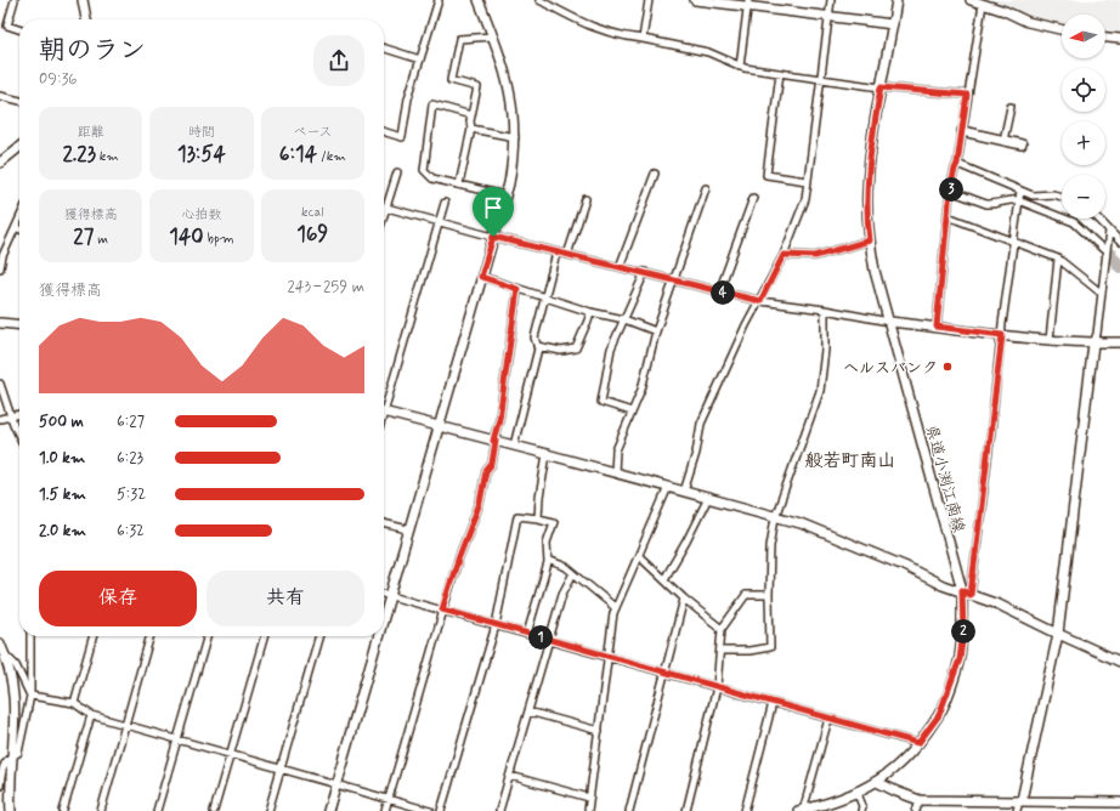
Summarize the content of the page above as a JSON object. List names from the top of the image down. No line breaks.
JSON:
{"streets":{"street":["県道小渕江南線"]},"districts":["般若町南山"],"places":["ヘルスバンク"],"north":"left","page":{"map_buttons":["+","−"],"heading":["朝のラン","09:36"],"stats":[["距離","2.23 km"],["時間","13:54"],["ペース","6:14 /km"],["獲得標高","27 m"],["心拍数","140 bpm"],["kcal","169"]],"pins":["3","4","2","1"],"chart":["獲得標高","243–259 m"],"list":[{"name":"500 m","note":"6:27"},{"name":"1.0 km","note":"6:23"},{"name":"1.5 km","note":"5:32"},{"name":"2.0 km","note":"6:32"}],"buttons":["保存","共有"]}}
